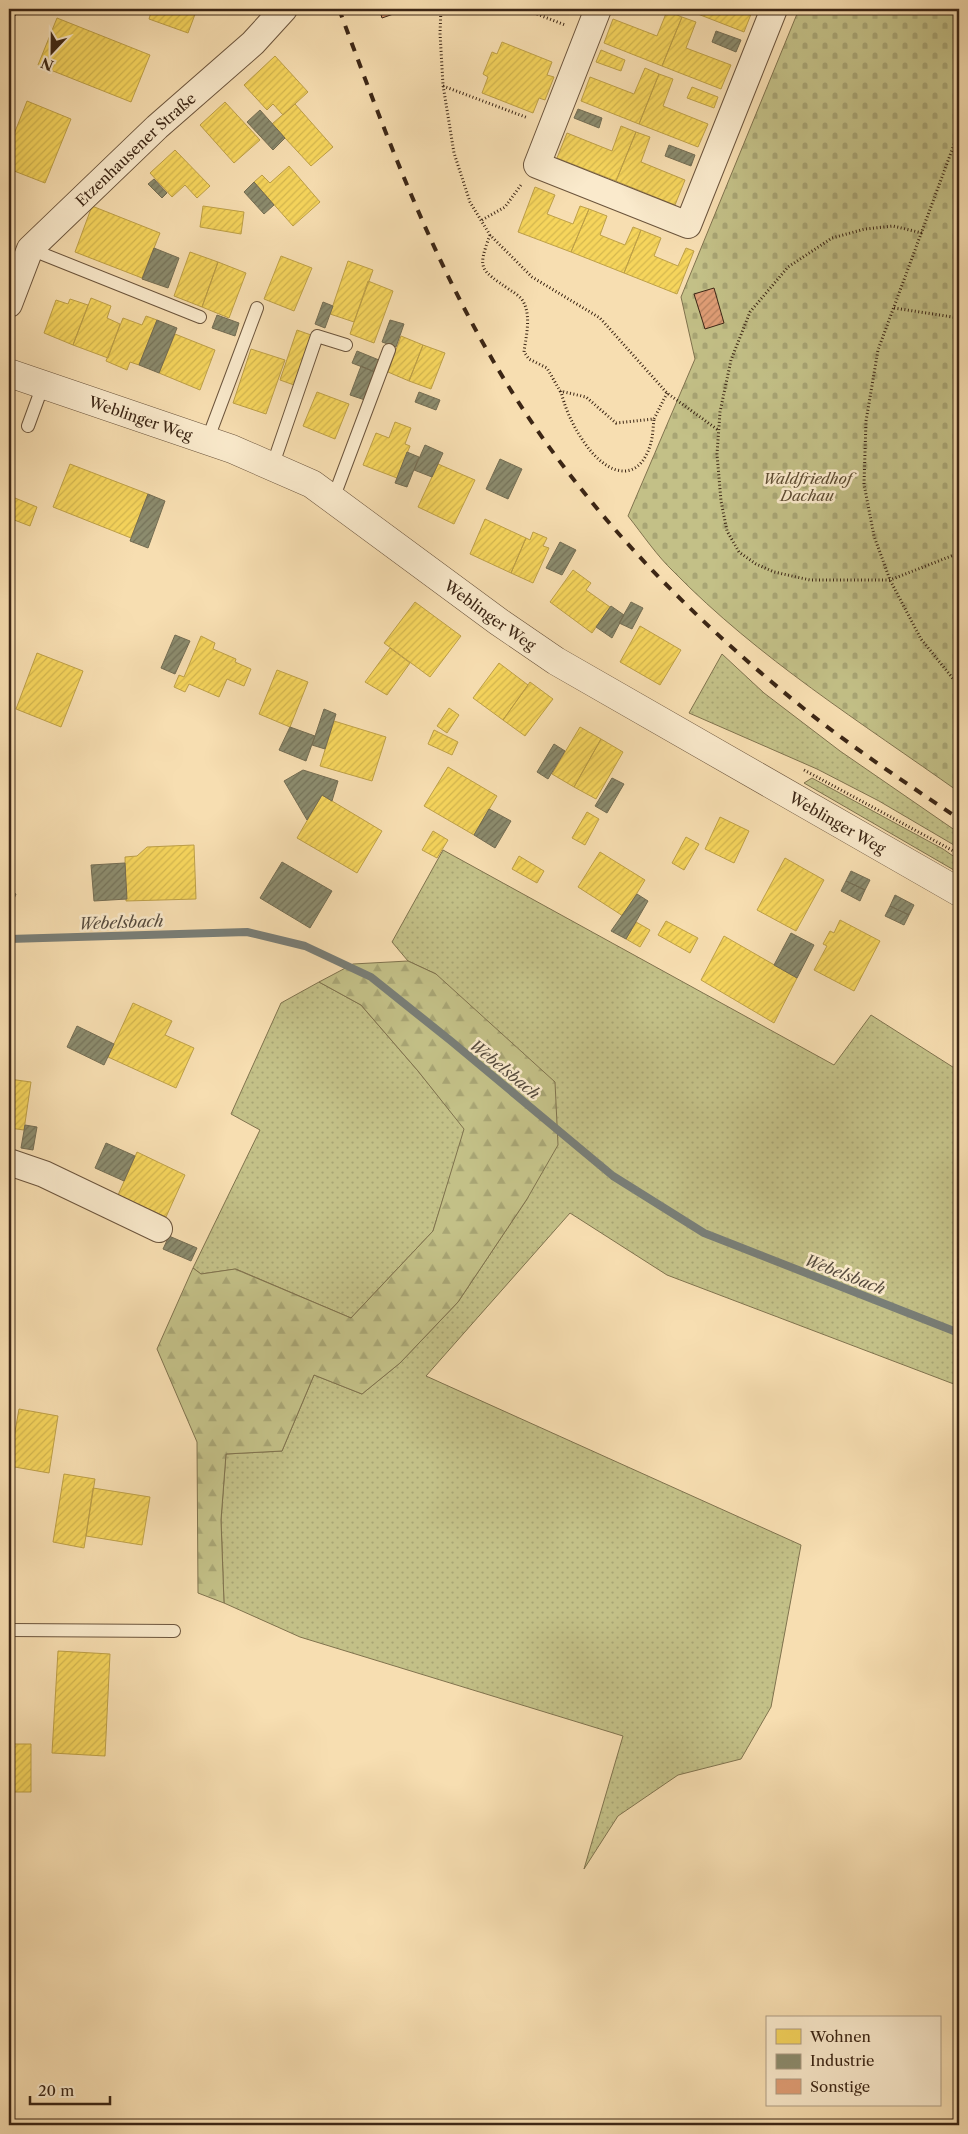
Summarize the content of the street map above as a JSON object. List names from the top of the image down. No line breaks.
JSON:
{"streets":{"street":["Etzenhausener Straße","Weblinger Weg"]},"water":["Webelsbach"],"parks":["Waldfriedhof Dachau"],"legend":["Wohnen","Industrie","Sonstige"],"scale_bar":"20 m","north":"bottom"}
